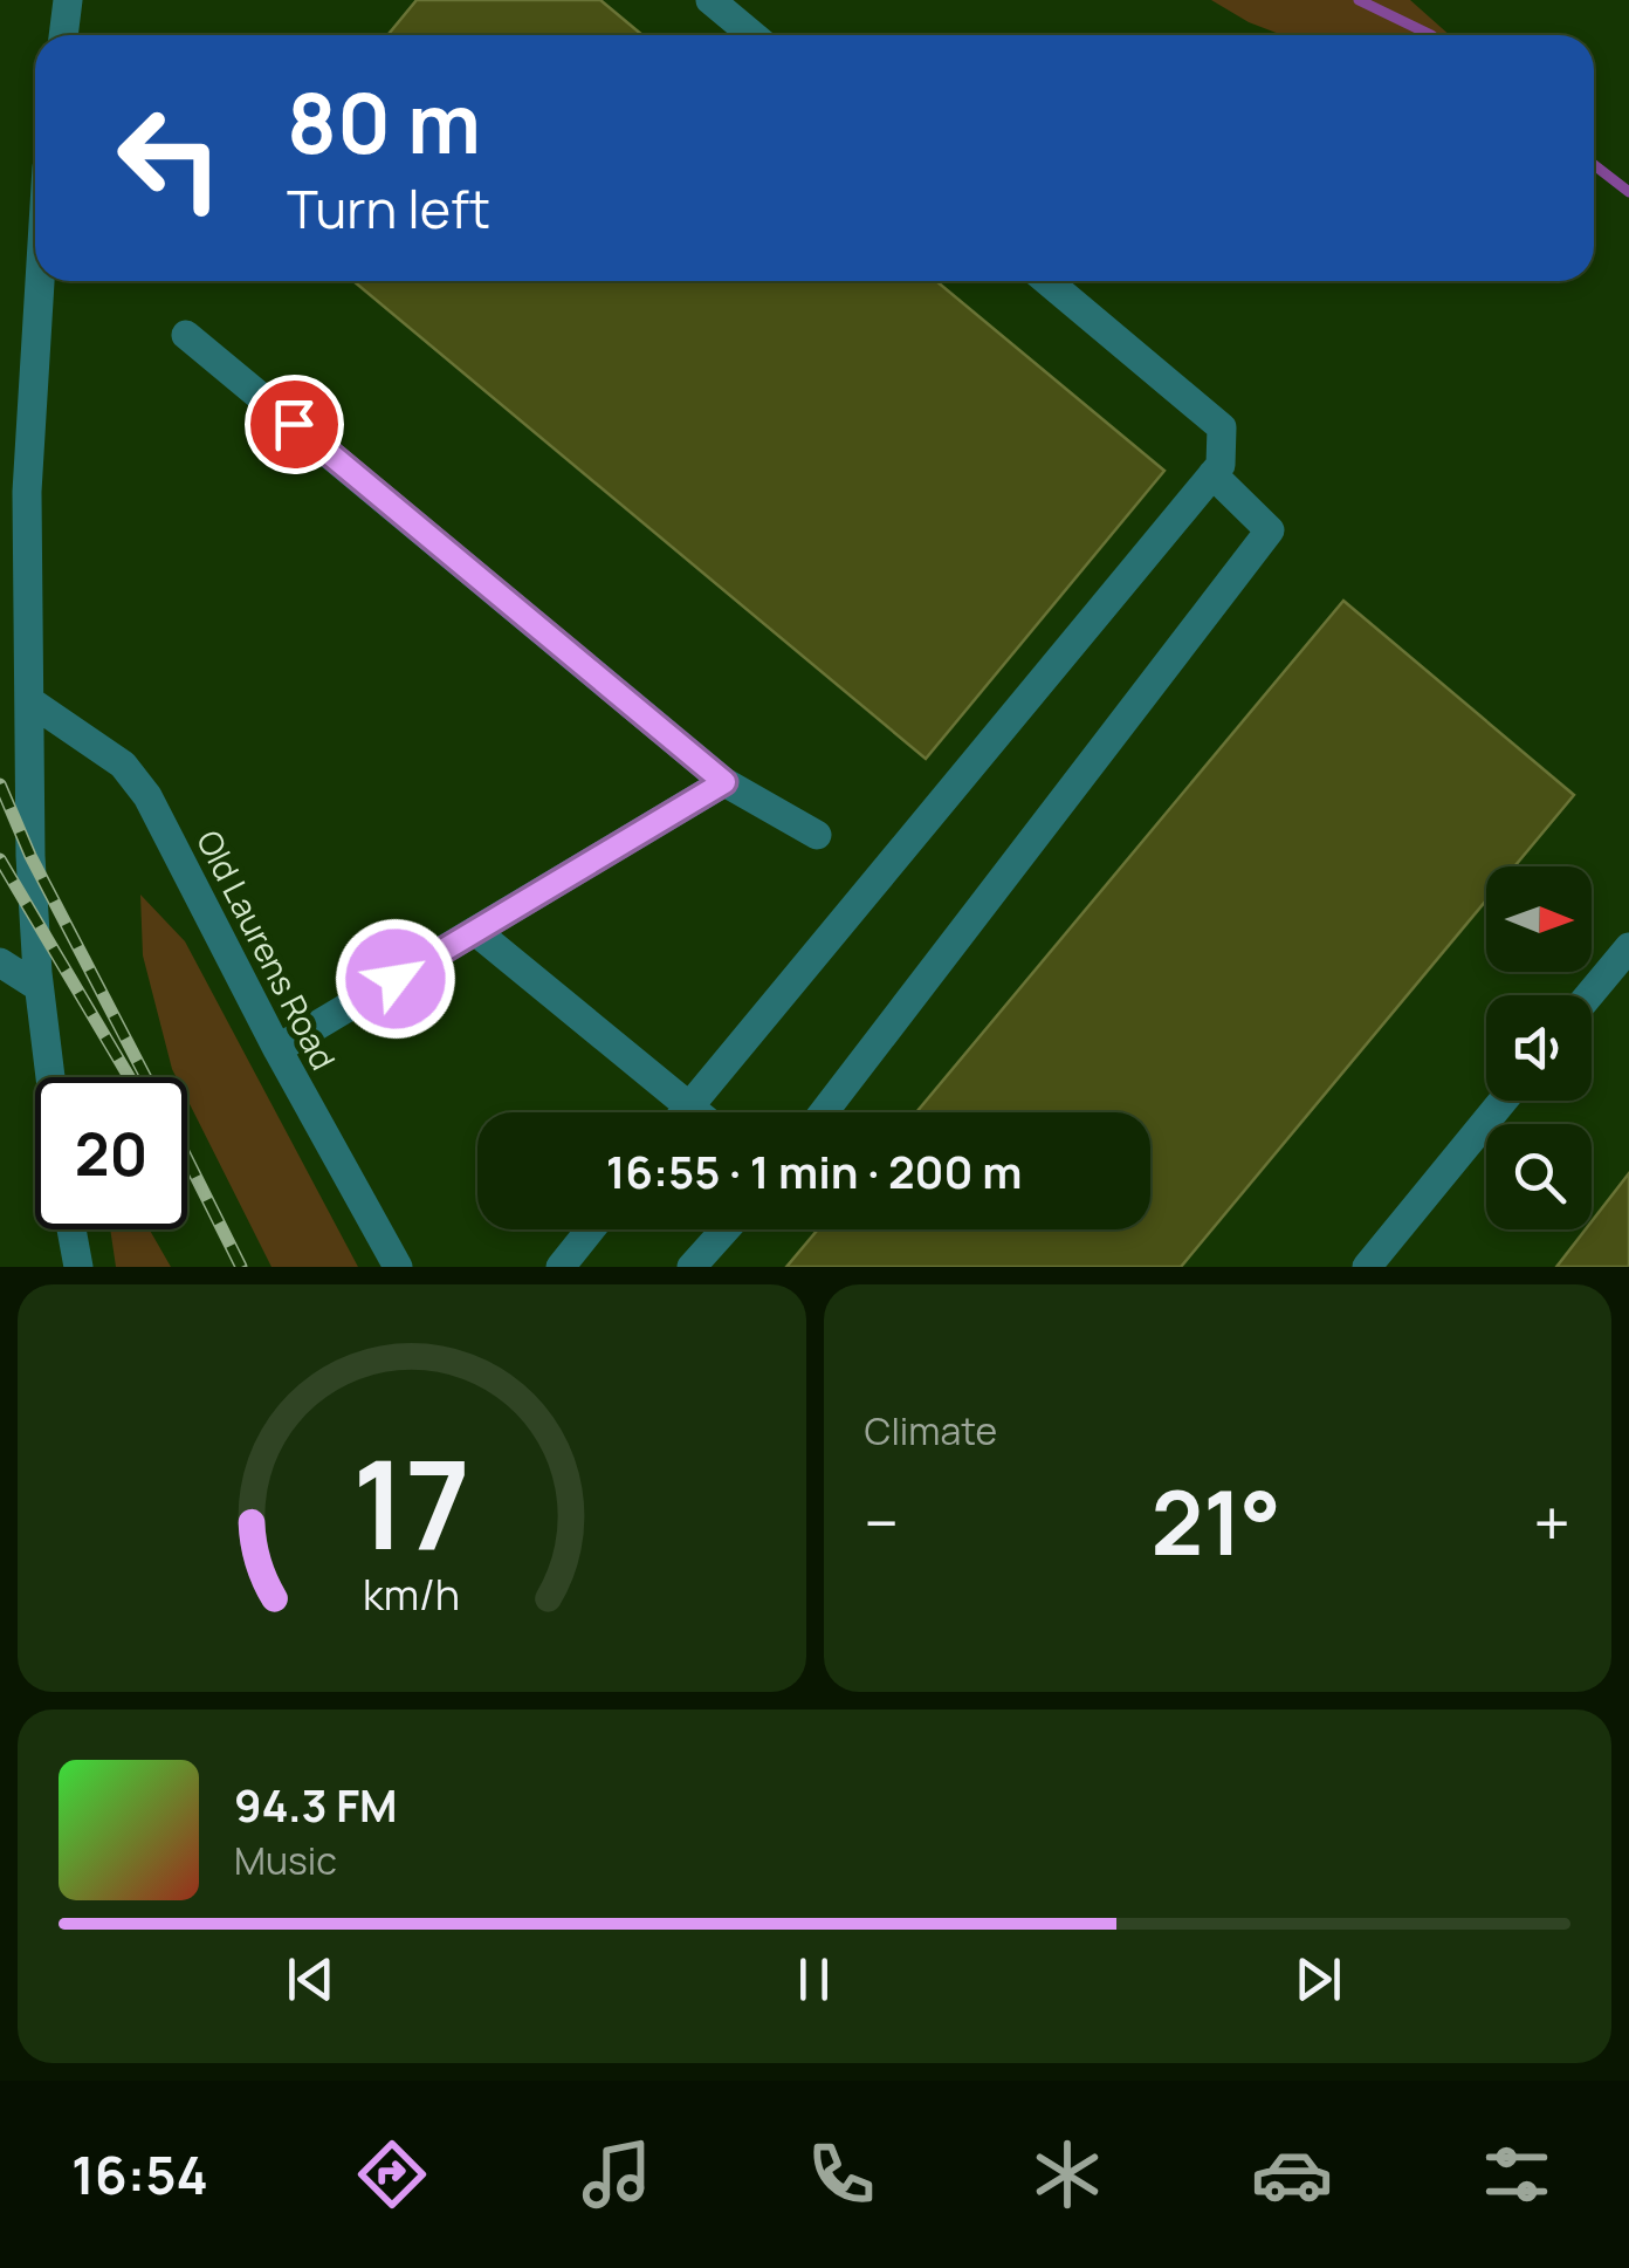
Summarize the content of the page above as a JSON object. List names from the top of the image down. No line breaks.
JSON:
{"streets":{"street":["Old Laurens Road"]},"north":"right","page":{"turn":["80 m","Turn left"],"limit":"20","trip":"16:55 · 1 min · 200 m","tile":"Climate","heat":["−","21°","+"],"song":["94.3 FM","Music"],"tabs":"16:54","gauge":["17","km/h"]}}
